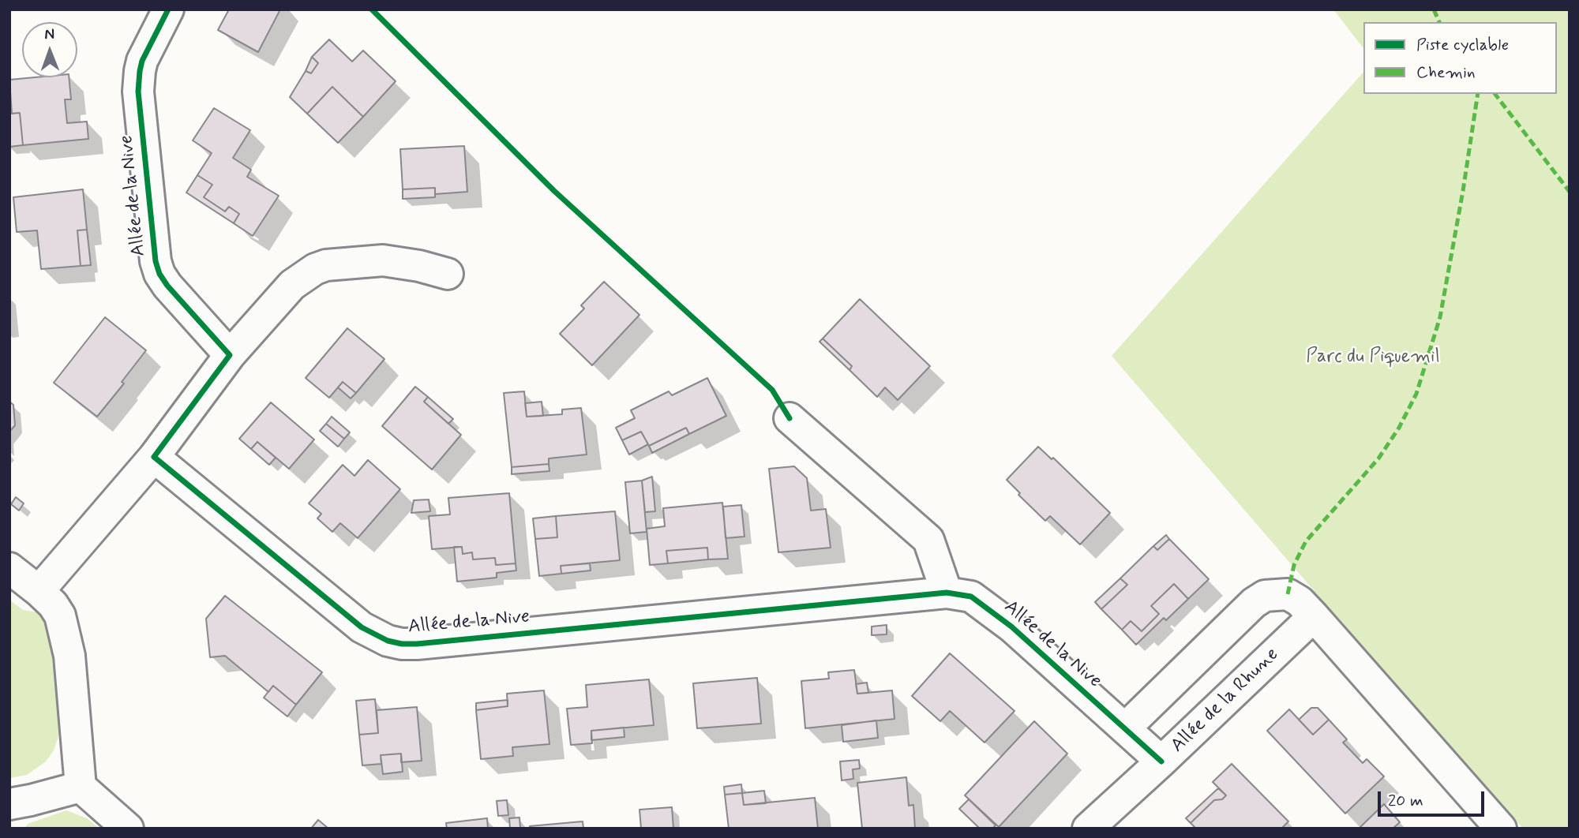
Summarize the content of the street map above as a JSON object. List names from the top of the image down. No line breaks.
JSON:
{"streets":{"street":["Allée de la Nive","Allée de la Rhune"]},"crossings":[["Allée de la Nive","Allée de la Rhune"]],"parks":["Parc du Piquemil"],"legend":["Piste cyclable","Chemin"],"scale_bar":"20 m","north":"top"}
